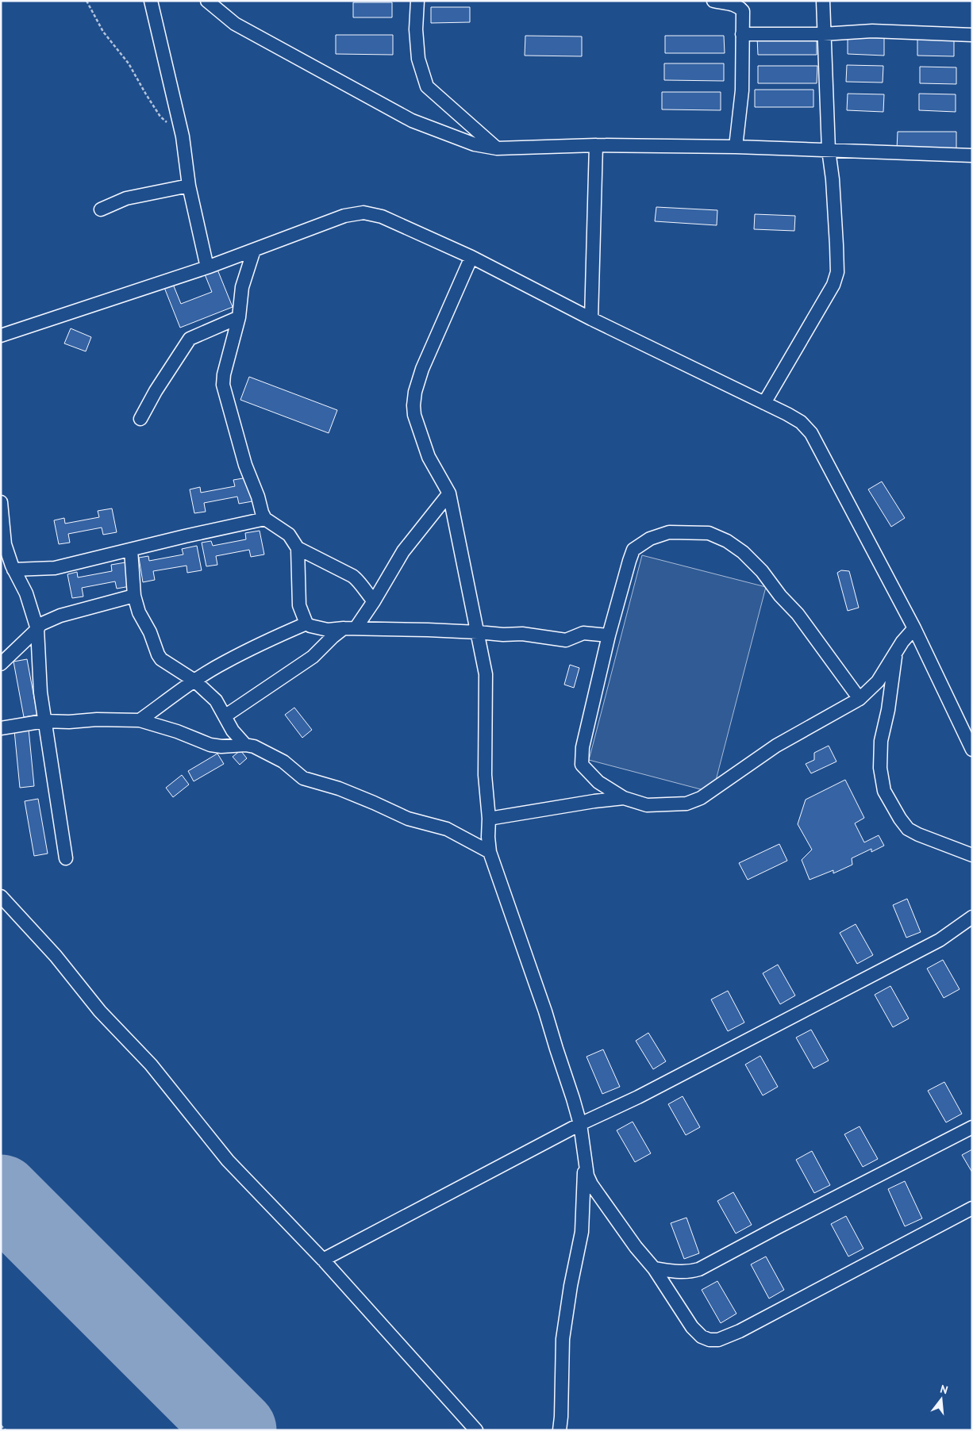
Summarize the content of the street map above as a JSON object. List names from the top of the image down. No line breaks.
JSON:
{"north":"top"}
